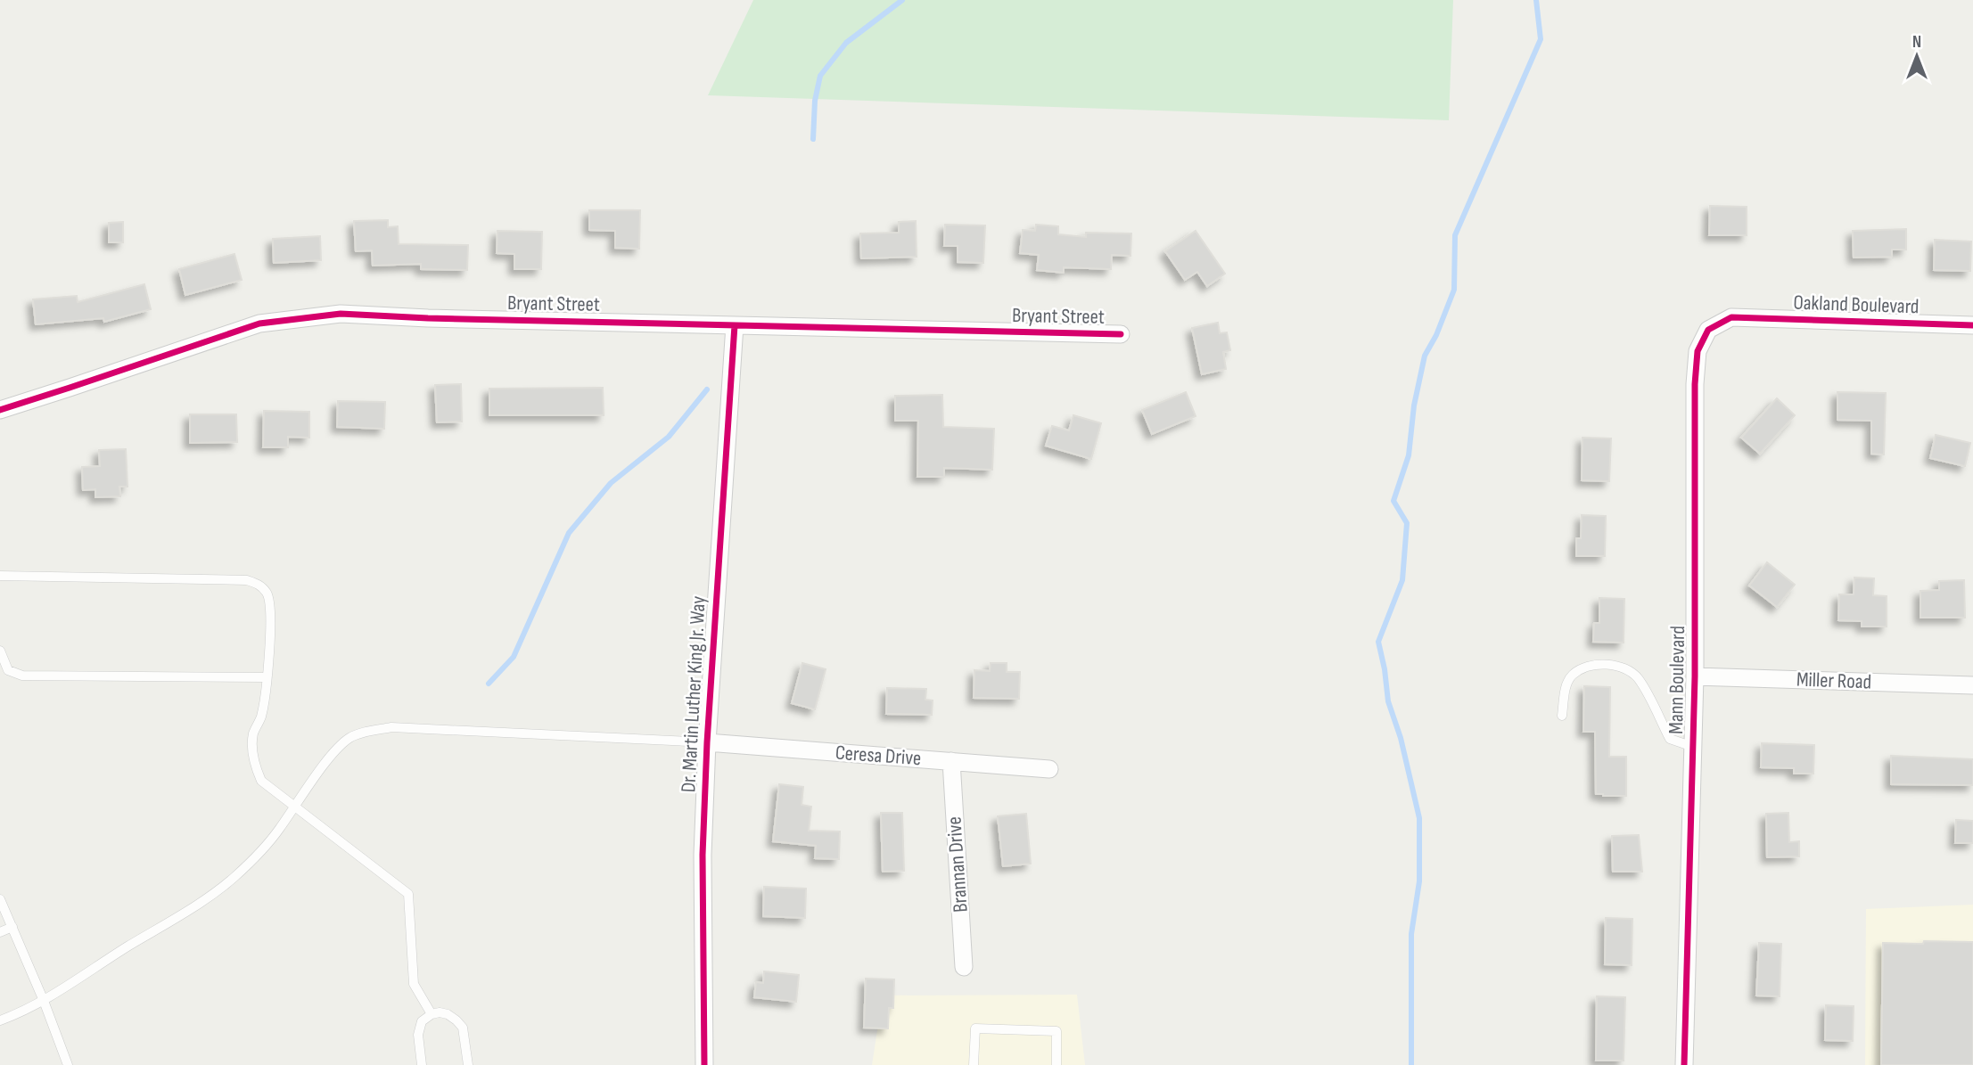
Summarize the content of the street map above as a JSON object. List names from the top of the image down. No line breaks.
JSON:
{"streets":{"street":["Bryant Street","Oakland Boulevard","Mann Boulevard","Miller Road","Dr. Martin Luther King Jr. Way","Ceresa Drive","Brannan Drive"]},"crossings":[["Bryant Street","Dr. Martin Luther King Jr. Way"],["Oakland Boulevard","Mann Boulevard"],["Mann Boulevard","Miller Road"],["Dr. Martin Luther King Jr. Way","Ceresa Drive"],["Ceresa Drive","Brannan Drive"]],"north":"top"}
